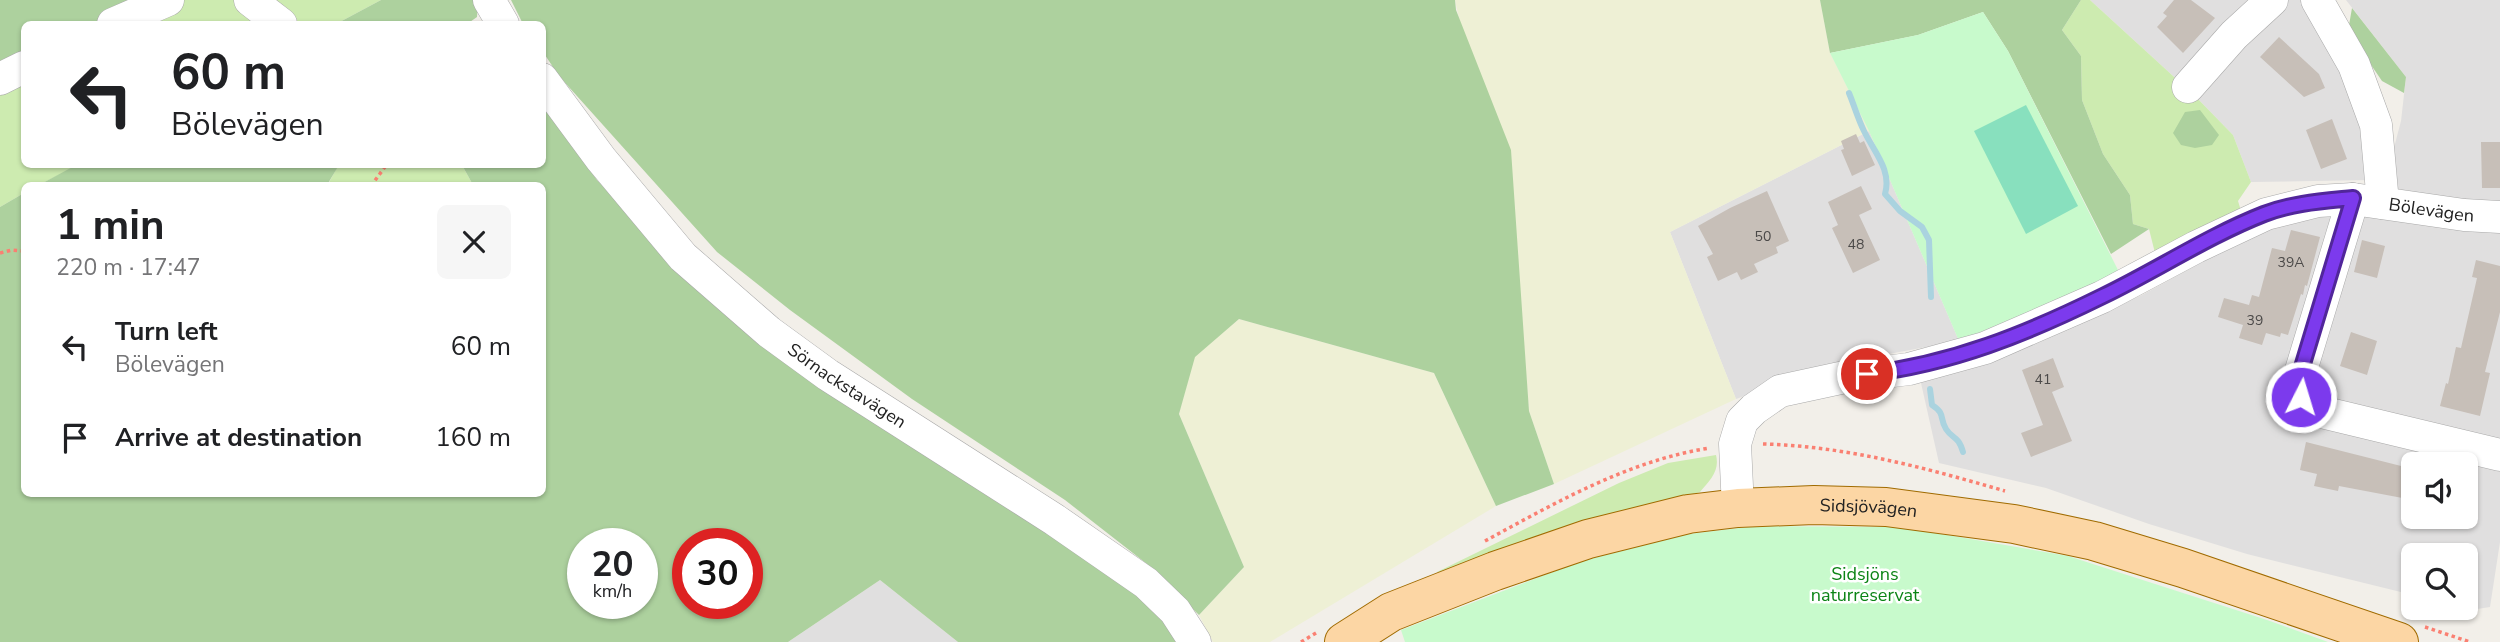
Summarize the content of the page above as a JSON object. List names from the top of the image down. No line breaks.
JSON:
{"streets":{"main road":["Sidsjövägen"],"street":["Bölevägen","Sörnackstavägen"]},"crossings":[["Bölevägen","Sidsjövägen"]],"parks":["Sidsjöns naturreservat"],"house_numbers":["50","48","39A","39","41"],"page":{"turn":["60 m","Bölevägen"],"heading":["1 min","220 m · 17:47"],"list":[{"name":"Turn left","note":"Bölevägen","value":"60 m"},{"name":"Arrive at destination","value":"160 m"}],"speed":"20 km/h","limit":"30"}}
